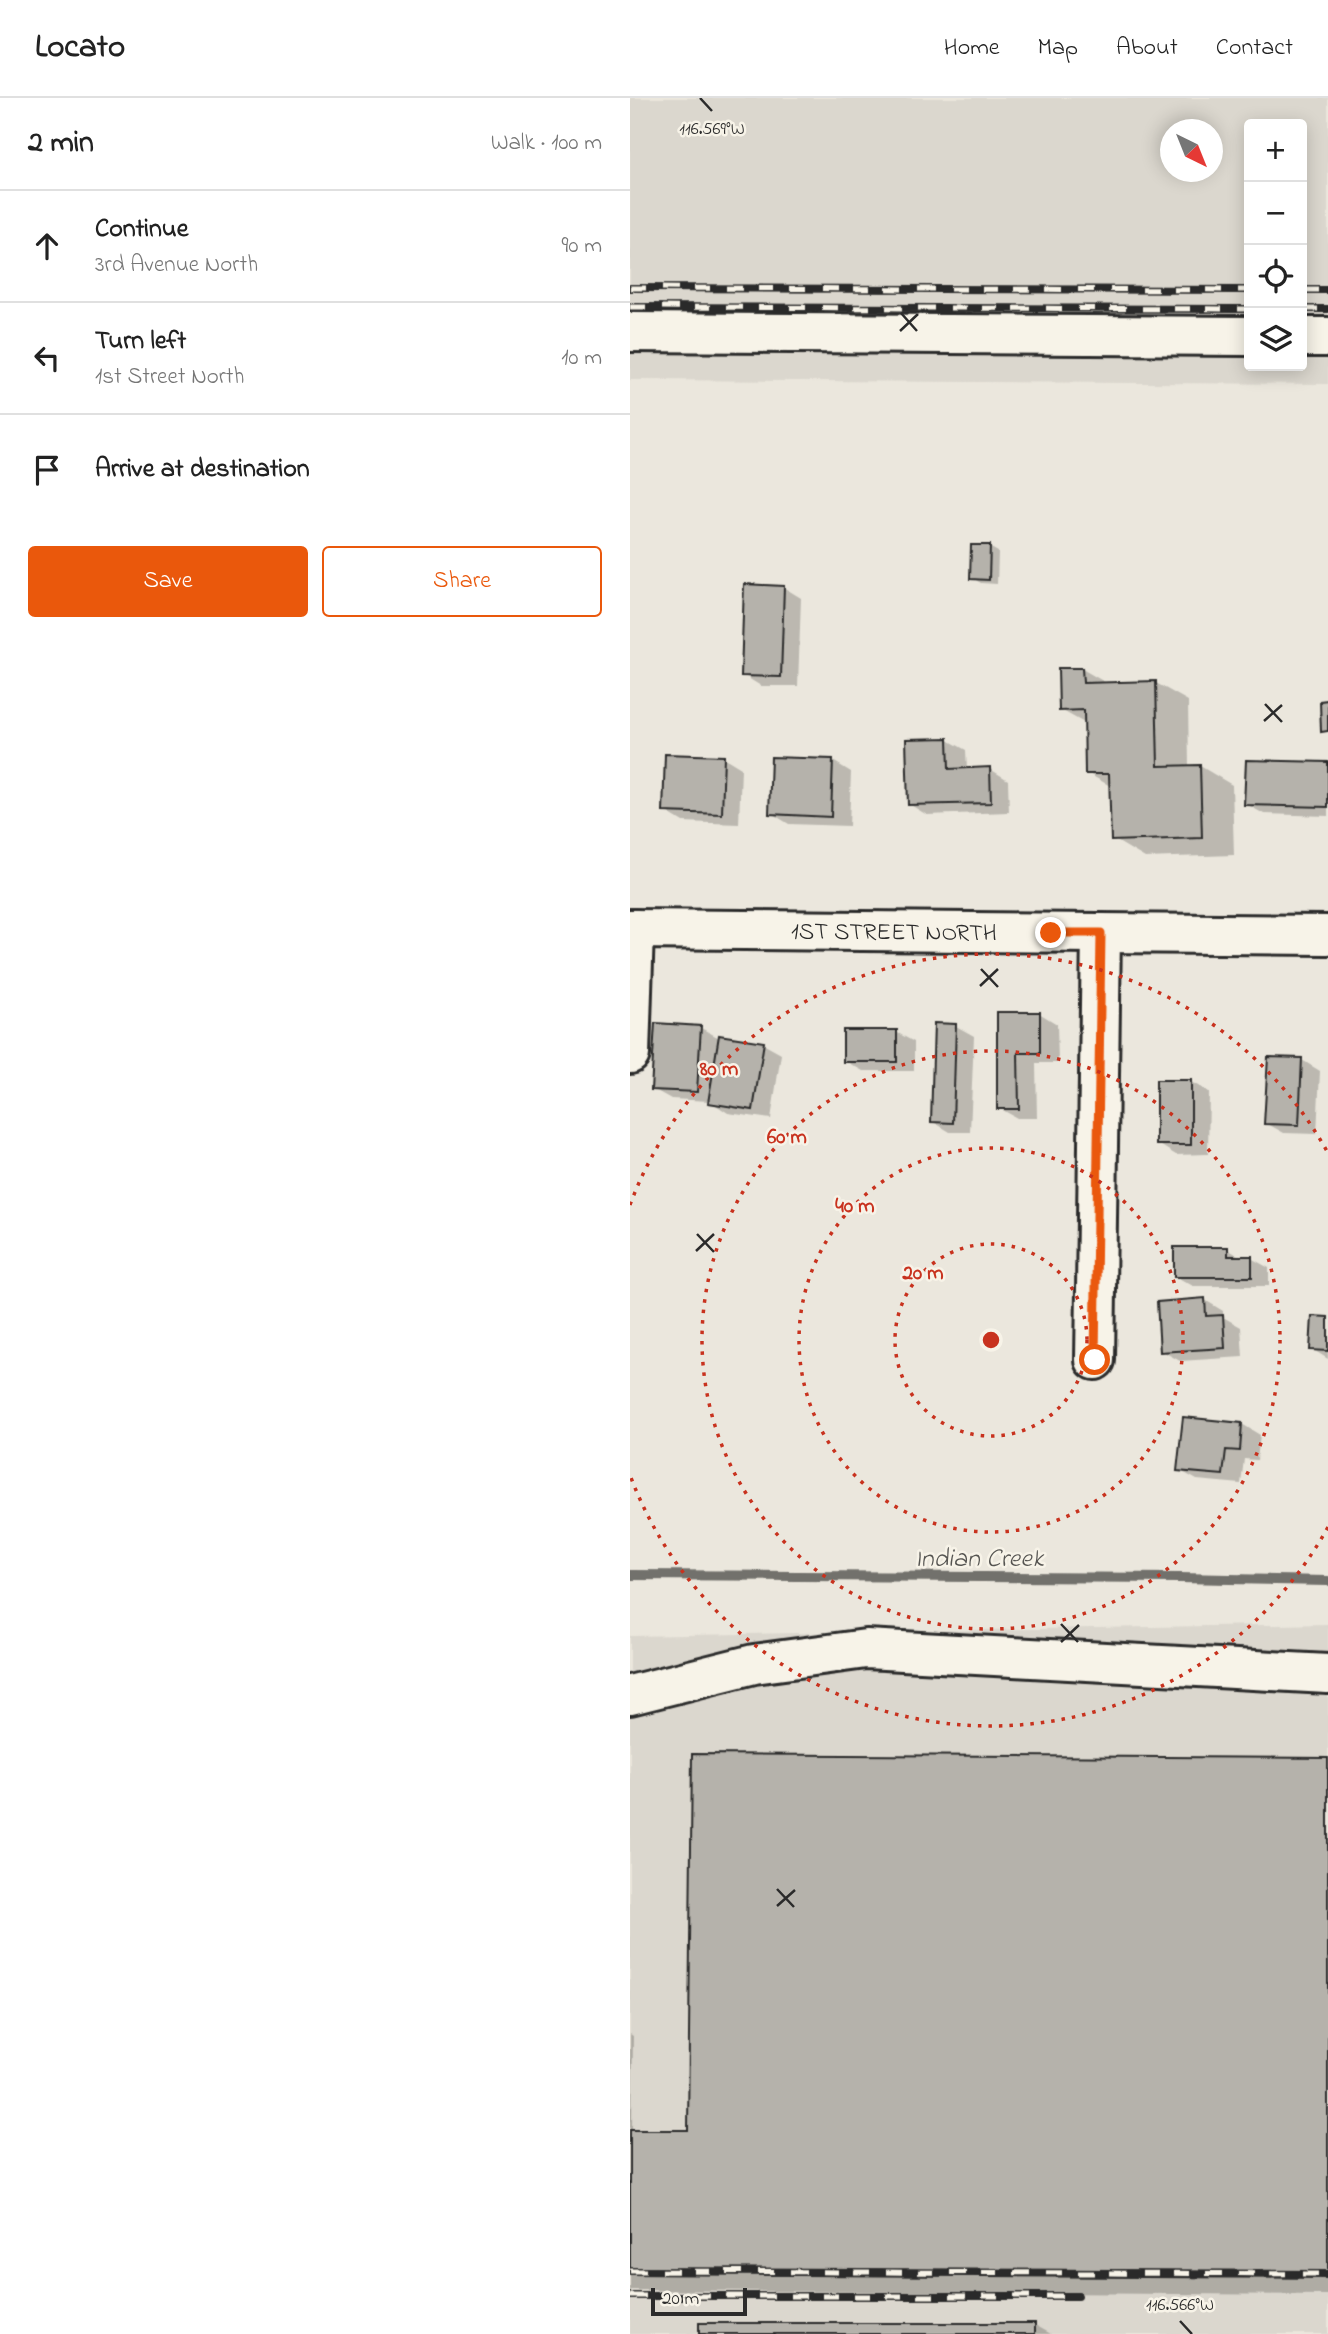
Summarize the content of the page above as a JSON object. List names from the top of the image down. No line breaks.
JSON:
{"streets":{"street":["1ST STREET NORTH"]},"water":["Indian Creek"],"scale_bar":"20 m","north":"bottom right","page":{"header":"Locato","nav":["Home","Map","About","Contact"],"heading":["2 min","Walk · 100 m"],"map_buttons":["+","−"],"list":[["Continue","3rd Avenue North","90 m"],["Turn left","1st Street North","10 m"],"Arrive at destination"],"buttons":["Save","Share"],"scale":"20 m"},"coordinates":["116.569°W","116.566°W"],"rings":["80 m","60 m","40 m","20 m"]}
